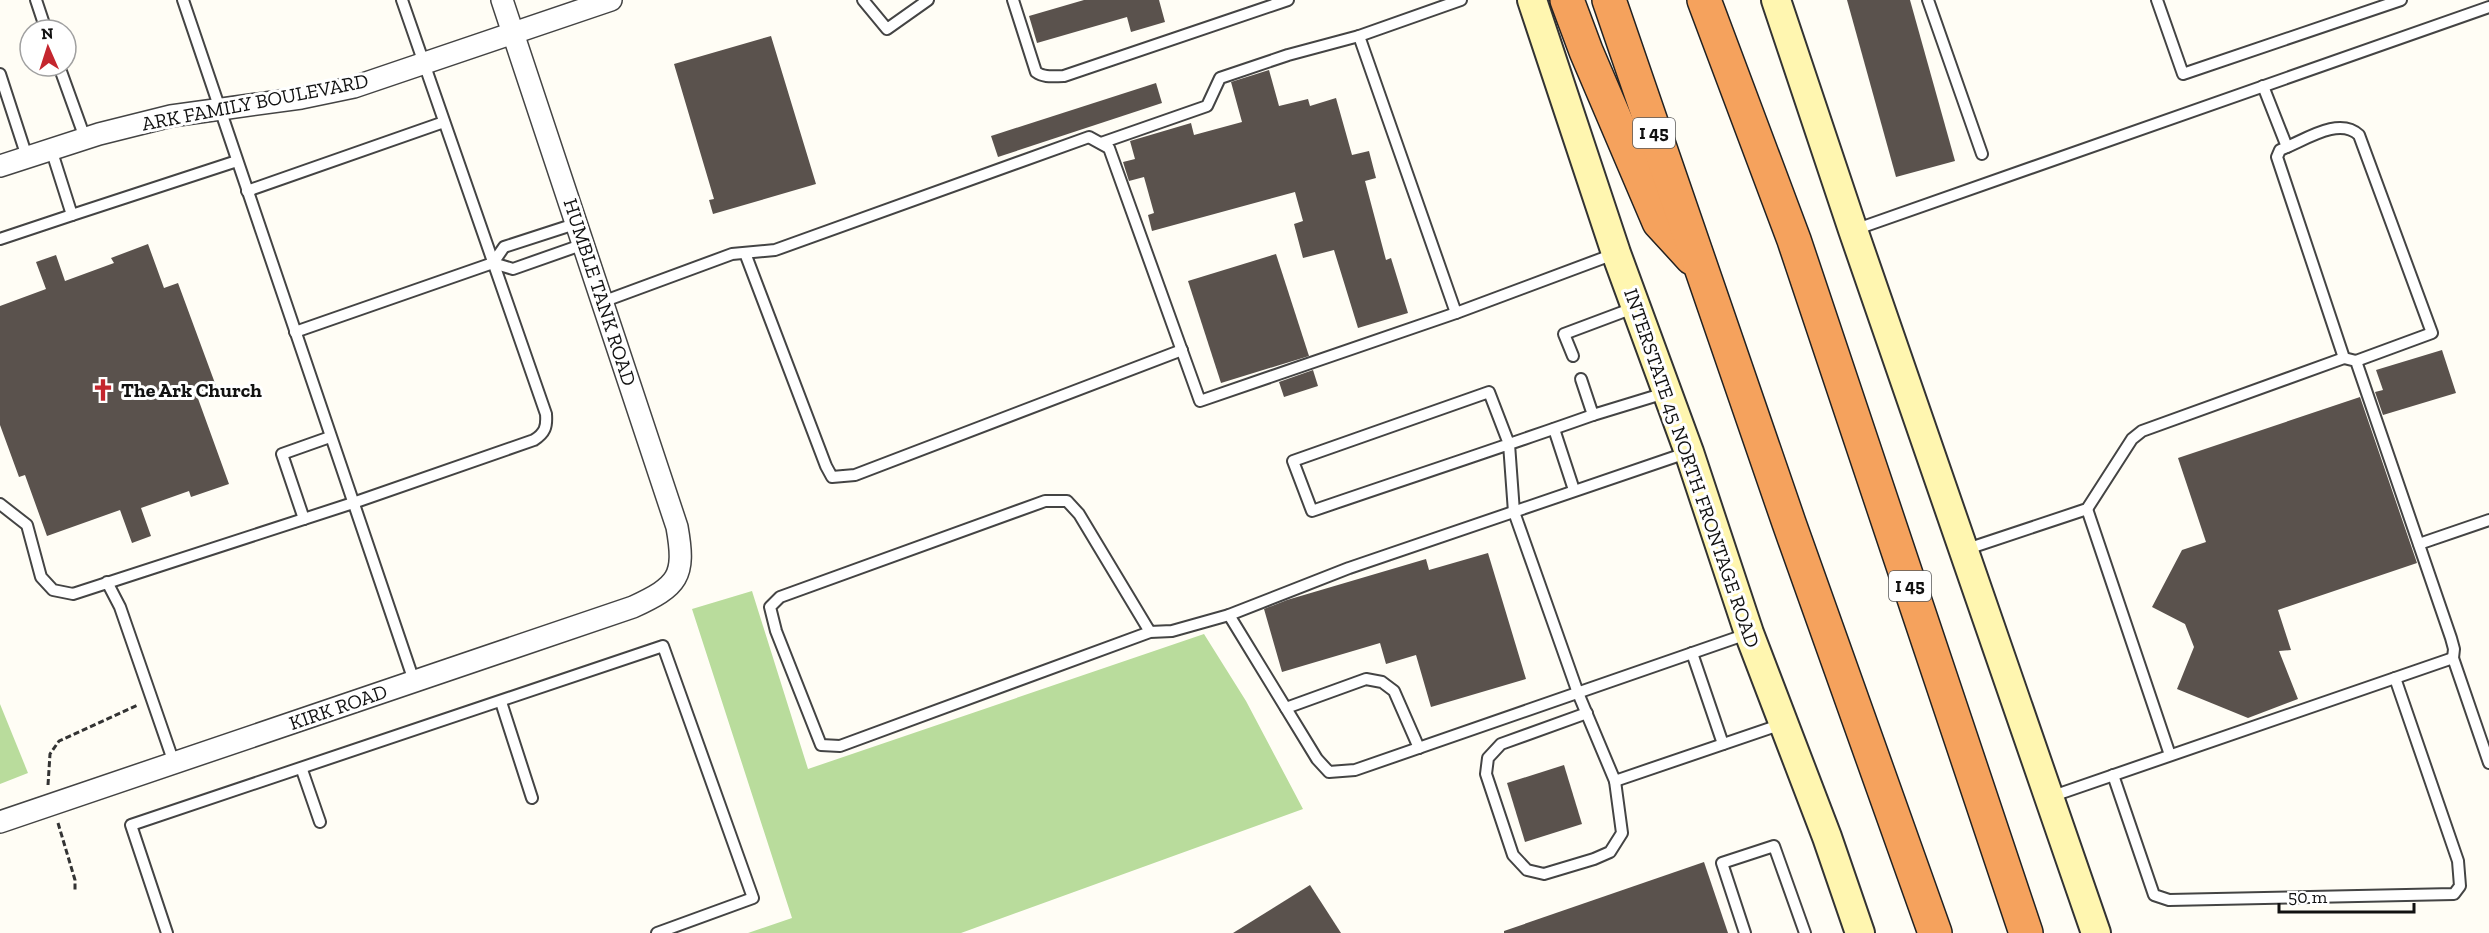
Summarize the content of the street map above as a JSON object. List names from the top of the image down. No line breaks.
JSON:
{"streets":{"highway":["I 45"],"main road":["INTERSTATE 45 NORTH FRONTAGE ROAD"],"street":["ARK FAMILY BOULEVARD","HUMBLE TANK ROAD","KIRK ROAD"]},"crossings":[["ARK FAMILY BOULEVARD","HUMBLE TANK ROAD"],["HUMBLE TANK ROAD","KIRK ROAD"]],"places":{"church":["The Ark Church"]},"scale_bar":"50 m","north":"top"}
